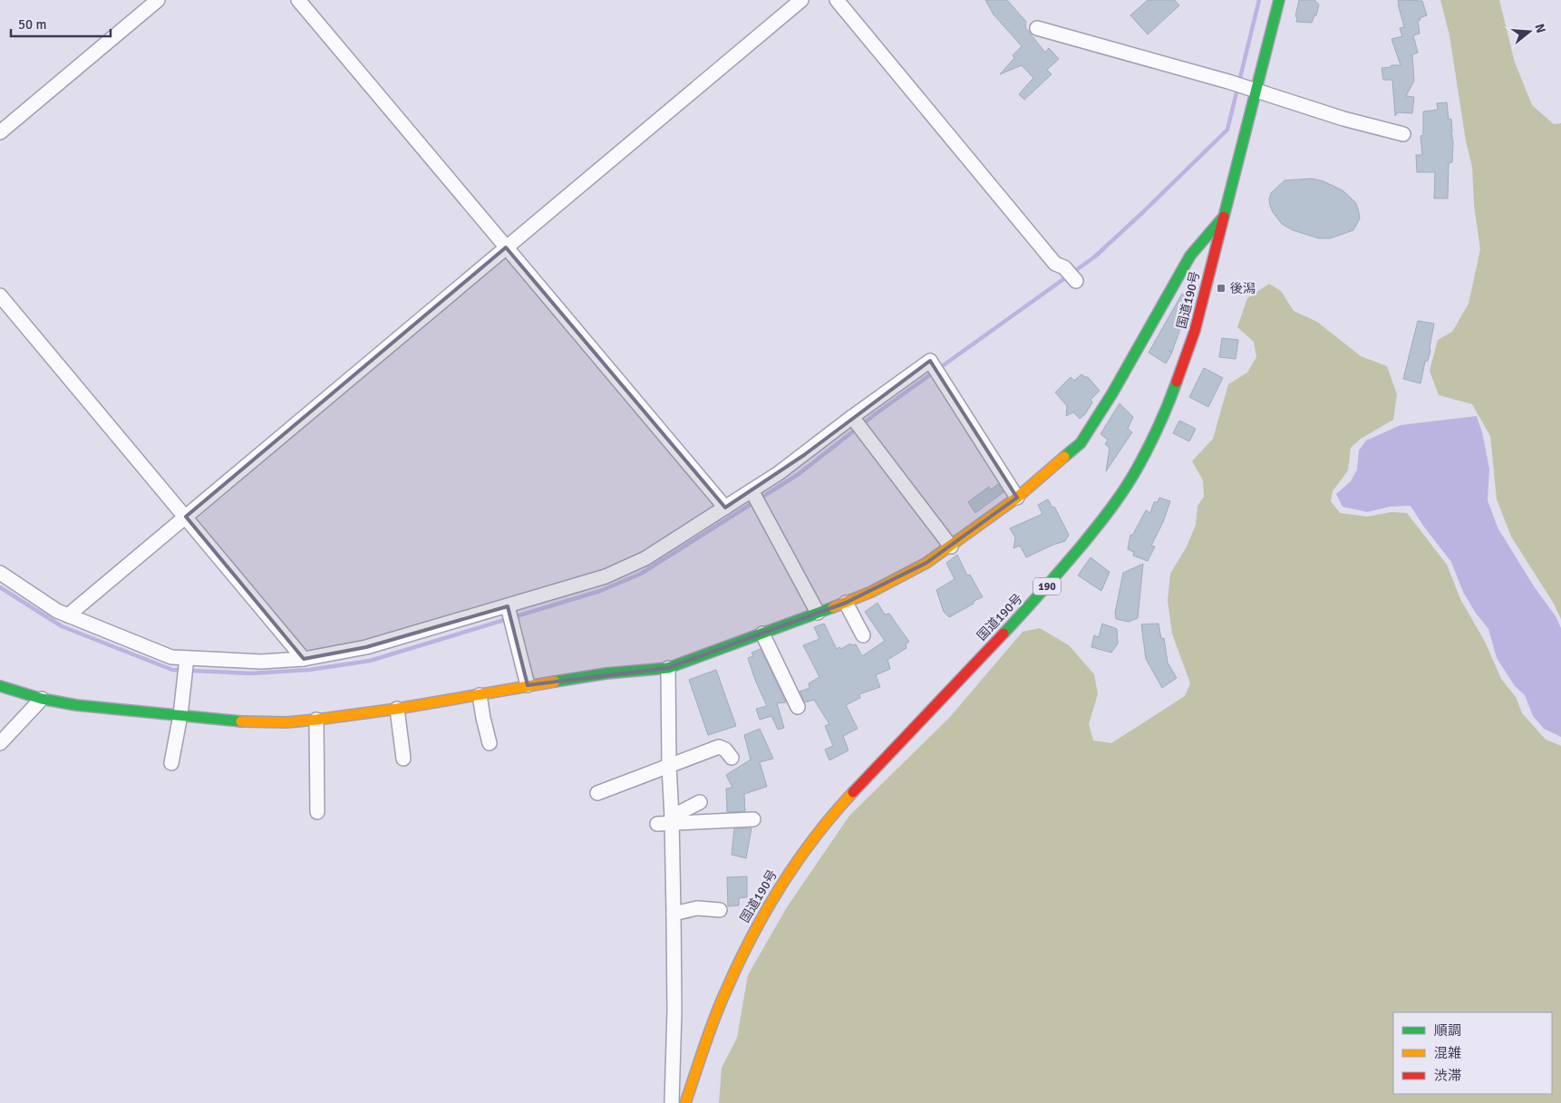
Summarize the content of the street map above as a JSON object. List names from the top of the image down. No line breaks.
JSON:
{"streets":{"main road":["国道190号","190"]},"places":{"transit":["後潟"]},"legend":["順調","混雑","渋滞"],"scale_bar":"50 m","north":"right"}
